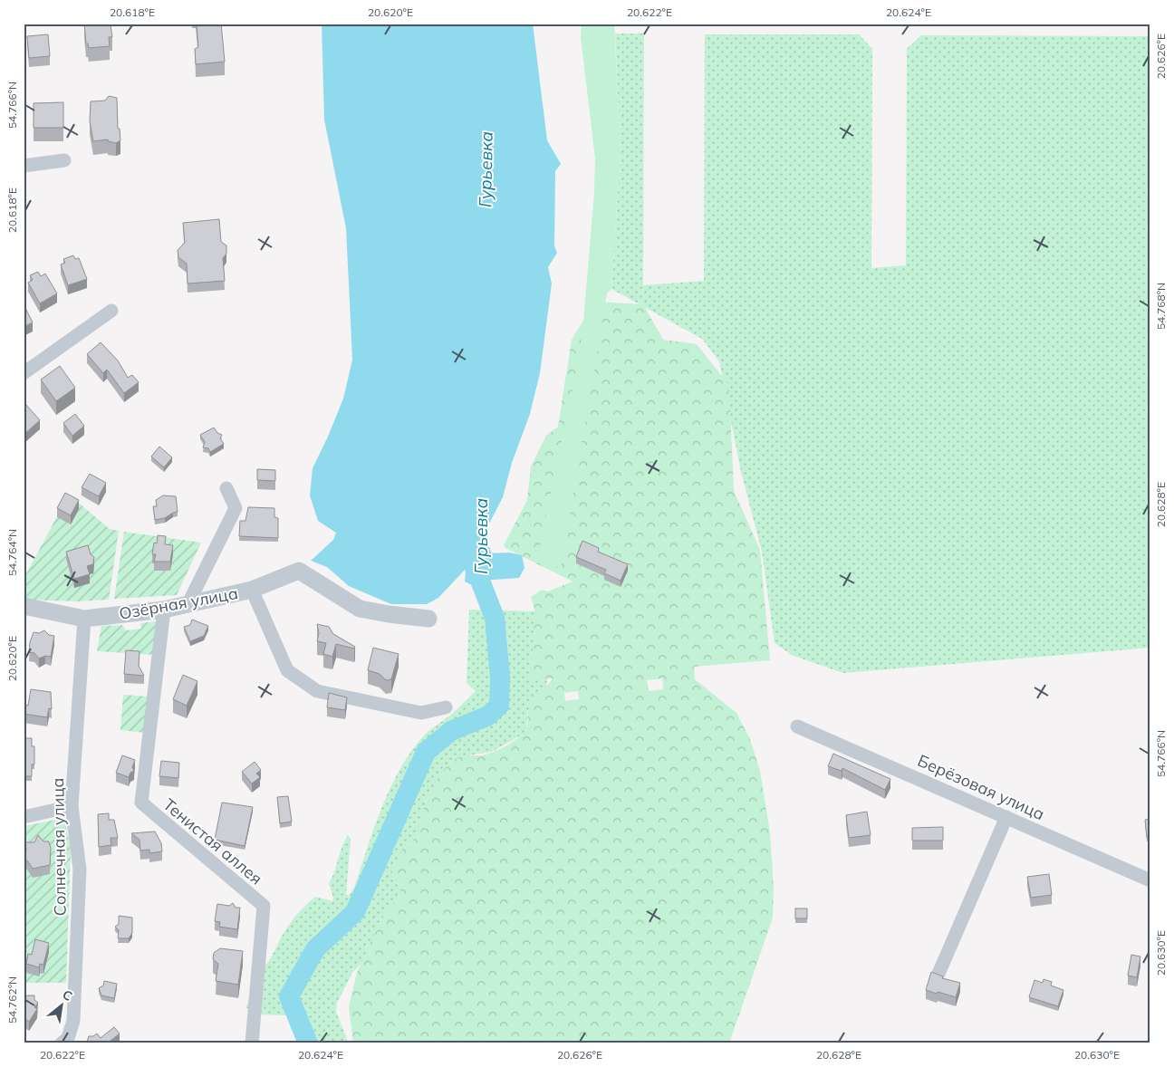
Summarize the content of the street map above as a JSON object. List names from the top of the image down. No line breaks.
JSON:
{"streets":{"street":["Озёрная улица","Берёзовая улица","Тенистая аллея","Солнечная улица"]},"crossings":[["Озёрная улица","Тенистая аллея"],["Озёрная улица","Солнечная улица"]],"water":["Гурьевка"],"north":"top right","coordinates":["20.618°E","20.620°E","20.622°E","20.624°E","20.626°E","54.766°N","54.768°N","20.628°E","54.764°N","20.630°E","54.762°N"]}
